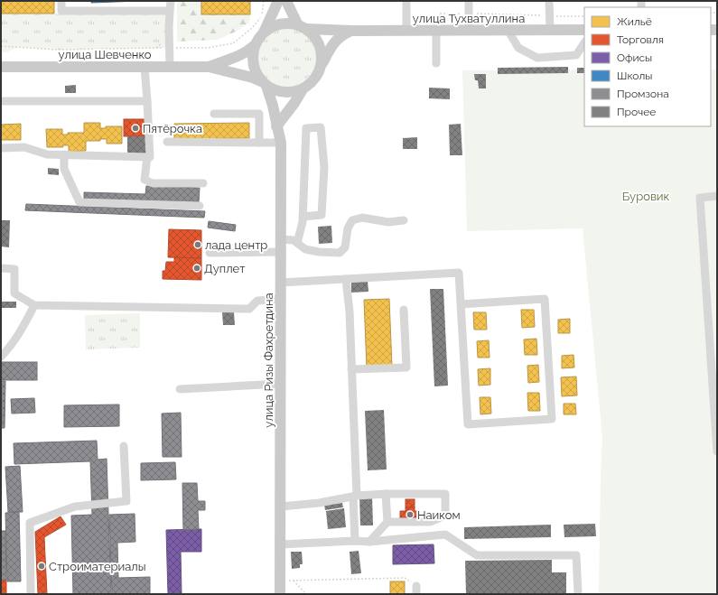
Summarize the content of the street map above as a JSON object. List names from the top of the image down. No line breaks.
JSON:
{"streets":{"main road":["улица Тухватуллина","улица Шевченко","улица Ризы Фахретдина"]},"crossings":[["улица Тухватуллина","улица Ризы Фахретдина"]],"parks":["Буровик"],"places":["Пятёрочка","лада центр","Дуплет","Наиком","Строиматериалы"],"legend":["Жильё","Торговля","Офисы","Школы","Промзона","Прочее"]}
